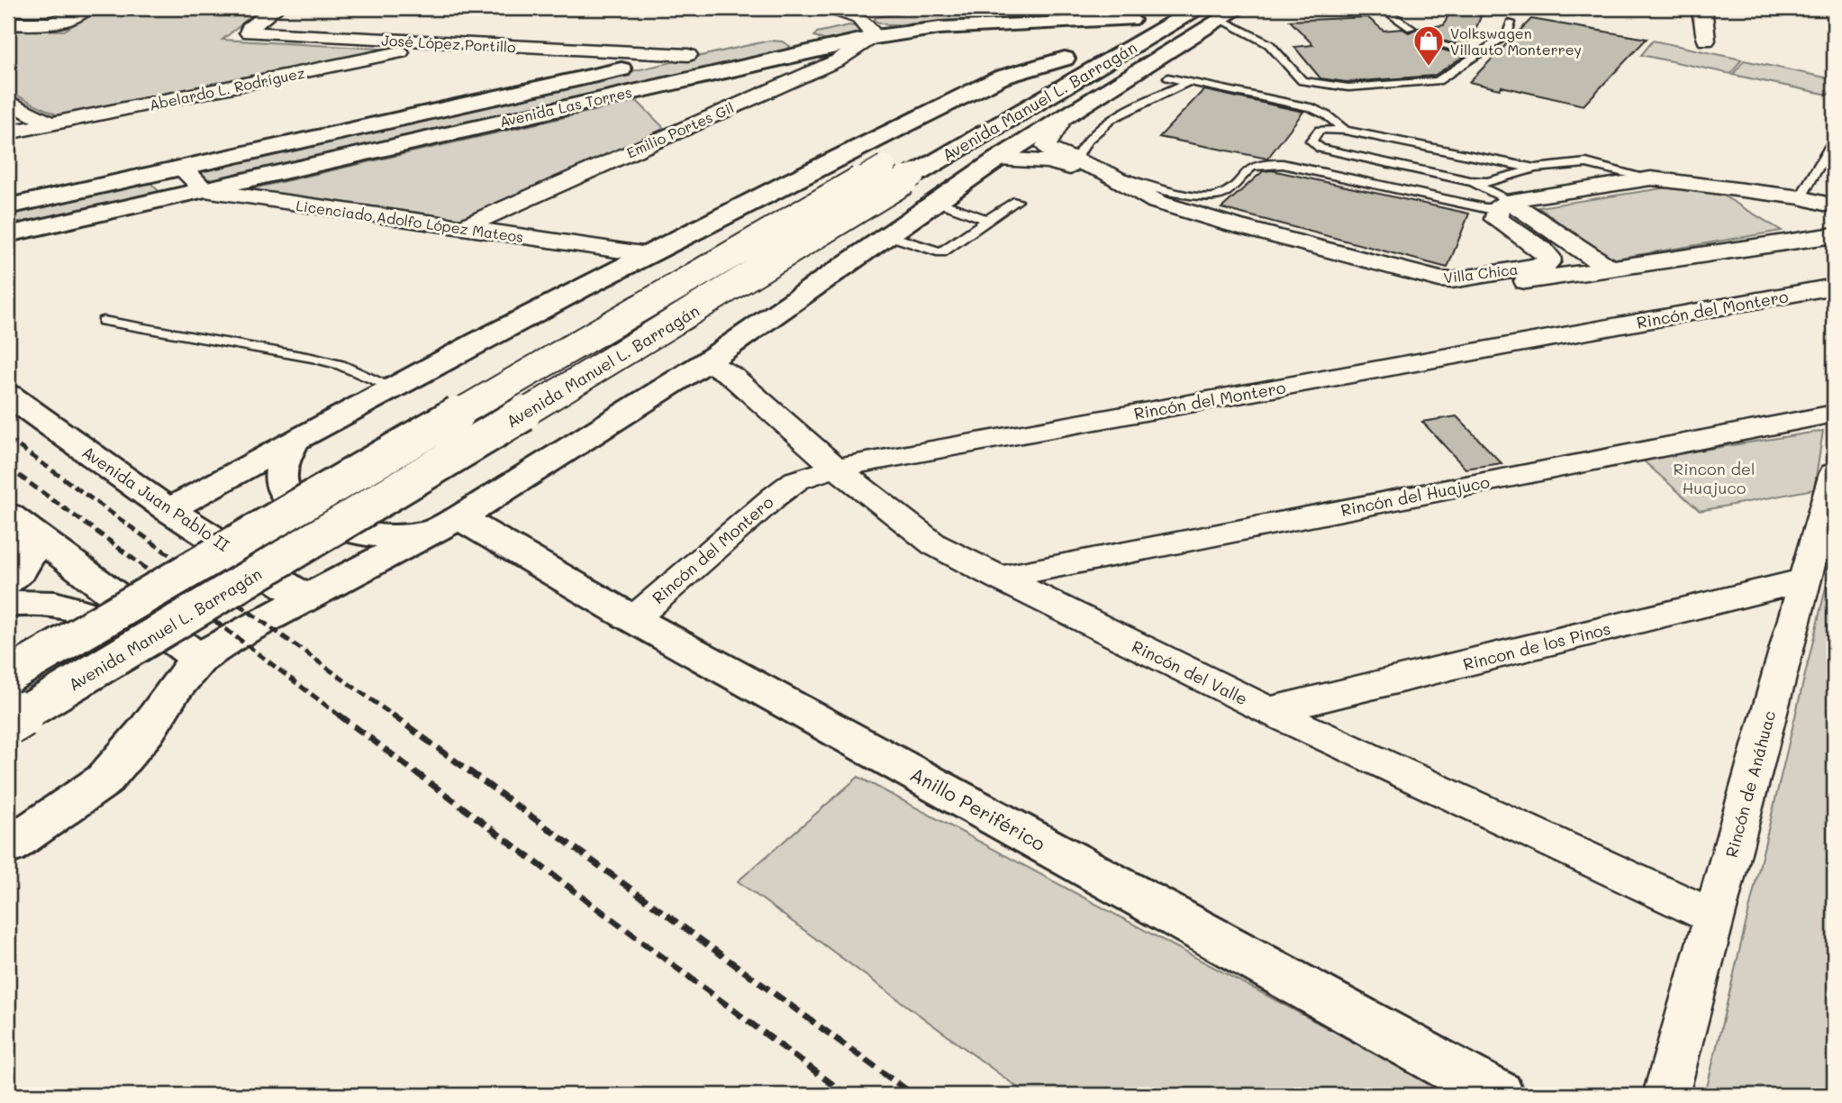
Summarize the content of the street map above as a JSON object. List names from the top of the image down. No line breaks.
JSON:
{"streets":{"main road":["Avenida Manuel L. Barragán","Avenida Las Torres","Avenida Juan Pablo II","Anillo Periférico"],"street":["José López Portillo","Abelardo L. Rodríguez","Emilio Portes Gil","Licenciado Adolfo López Mateos","Villa Chica","Rincón del Montero","Rincón del Huajuco","Rincon de los Pinos","Rincón del Valle","Rincón de Anáhuac"]},"crossings":[["José López Portillo","Abelardo L. Rodríguez"],["José López Portillo","Avenida Las Torres"],["Avenida Manuel L. Barragán","Avenida Las Torres"],["Avenida Las Torres","Emilio Portes Gil"],["Avenida Las Torres","Licenciado Adolfo López Mateos"],["Emilio Portes Gil","Licenciado Adolfo López Mateos"],["Rincón del Montero","Rincón del Valle"],["Rincón del Montero","Anillo Periférico"],["Rincón del Huajuco","Rincón del Valle"],["Rincon de los Pinos","Rincón del Valle"],["Rincon de los Pinos","Rincón de Anáhuac"],["Rincón del Valle","Rincón de Anáhuac"]],"parks":["Rincon del Huajuco"],"places":{"shop":["Volkswagen Villauto Monterrey"]}}
